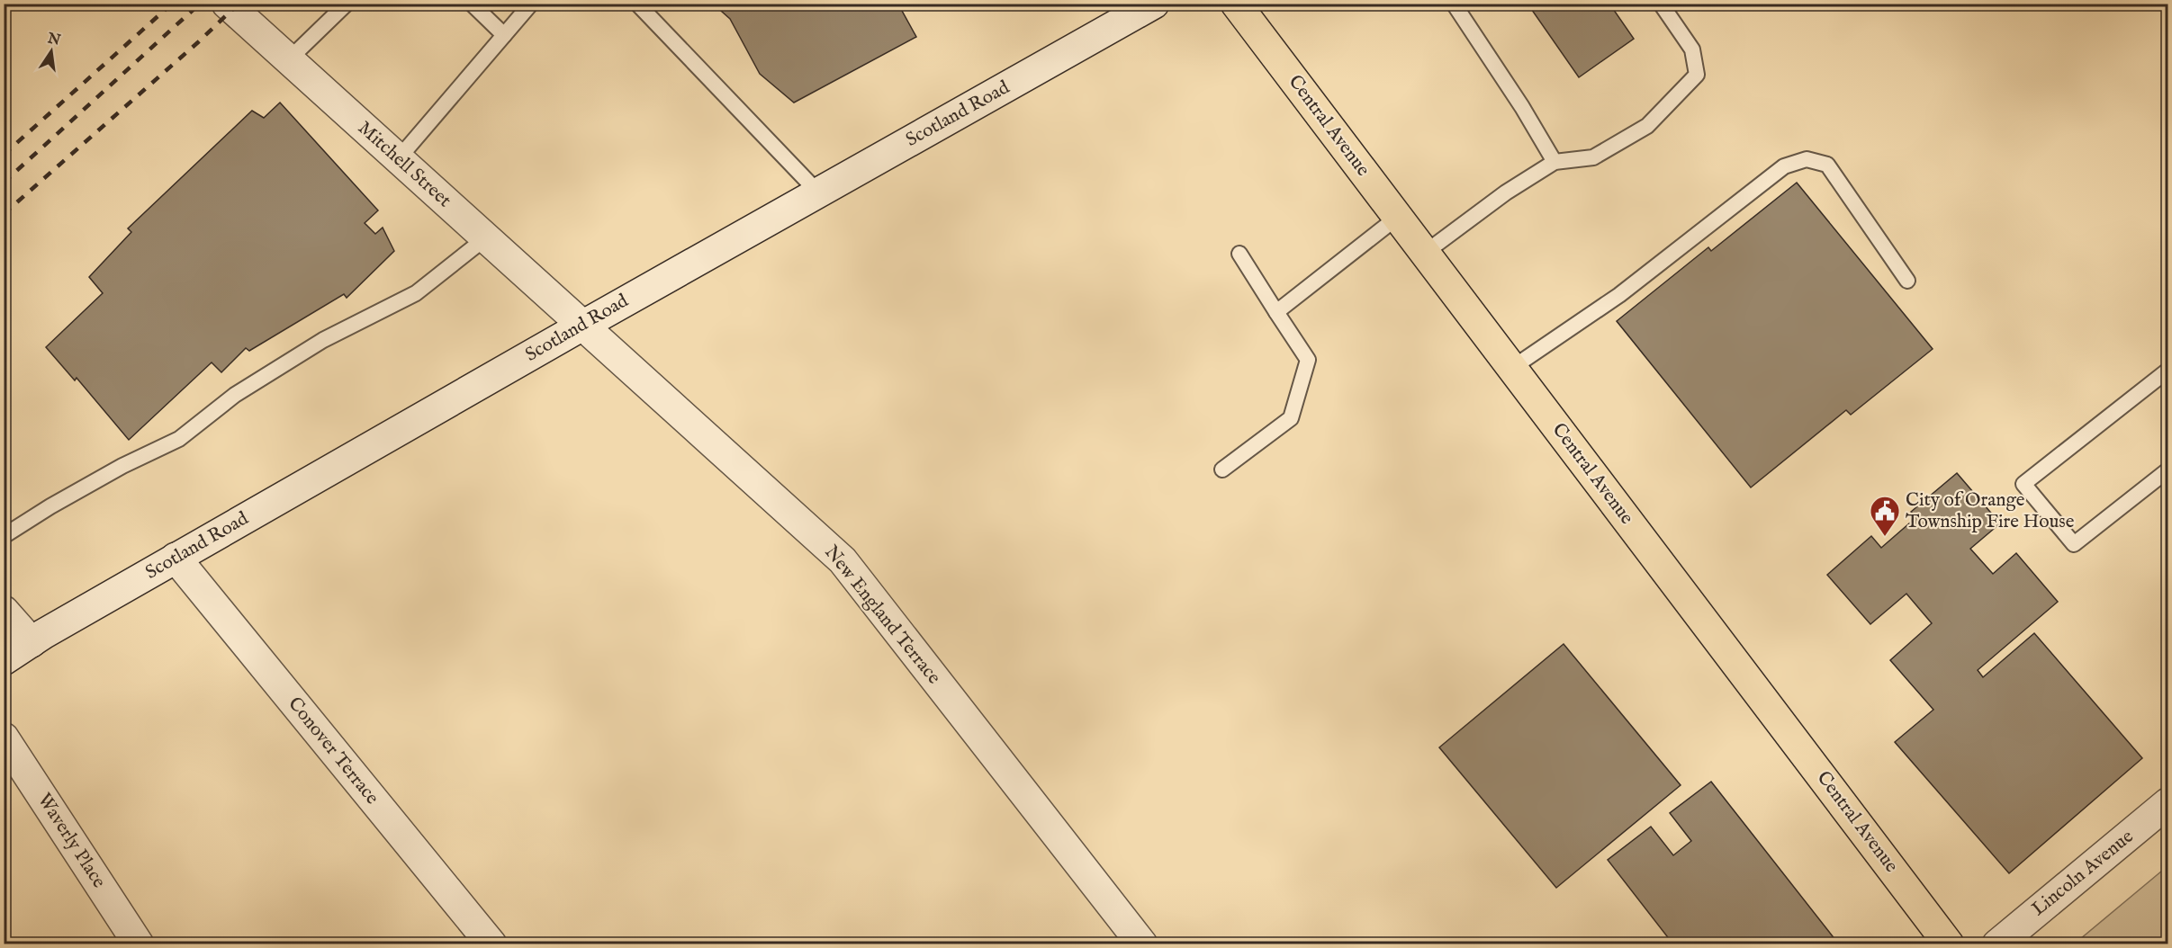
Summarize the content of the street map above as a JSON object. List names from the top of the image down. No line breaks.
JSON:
{"streets":{"main road":["Central Avenue"],"street":["Scotland Road","Mitchell Street","New England Terrace","Conover Terrace","Waverly Place","Lincoln Avenue"]},"crossings":[["Scotland Road","Mitchell Street"],["Scotland Road","New England Terrace"],["Scotland Road","Conover Terrace"],["Mitchell Street","New England Terrace"]],"places":{"public building":["City of Orange Township Fire House"]},"north":"top"}
